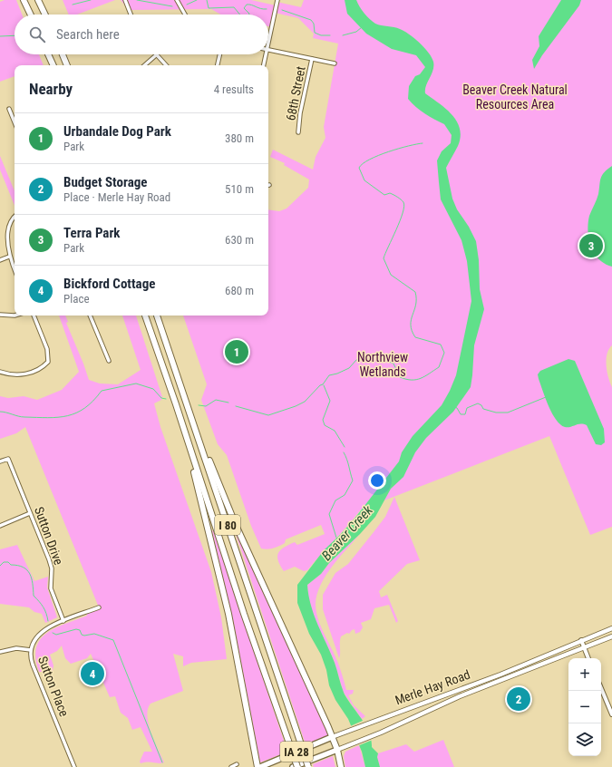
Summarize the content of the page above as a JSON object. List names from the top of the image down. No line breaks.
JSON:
{"streets":{"highway":["I 80"],"main road":["Merle Hay Road","IA 28"],"street":["68th Street","Sutton Drive","Sutton Place"]},"crossings":[["Sutton Drive","Sutton Place"]],"water":["Beaver Creek"],"parks":["Beaver Creek Natural Resources Area","Northview Wetlands"],"page":{"search":"Search here","heading":["Nearby","4 results"],"list":[{"mark":"1","name":"Urbandale Dog Park","note":"Park","value":"380 m"},{"mark":"2","name":"Budget Storage","note":"Place · Merle Hay Road","value":"510 m"},{"mark":"3","name":"Terra Park","note":"Park","value":"630 m"},{"mark":"4","name":"Bickford Cottage","note":"Place","value":"680 m"}],"pins":["3","1","4","2"],"map_buttons":["+","−"]}}
